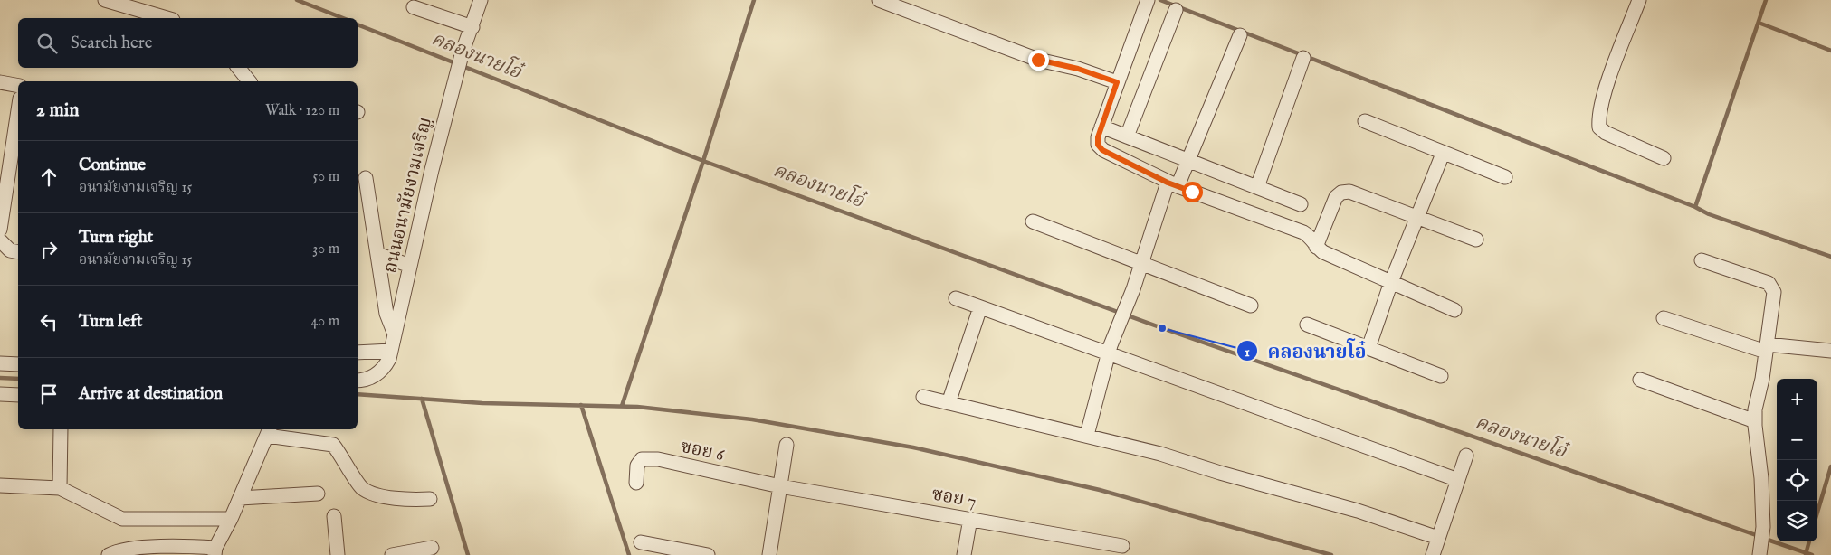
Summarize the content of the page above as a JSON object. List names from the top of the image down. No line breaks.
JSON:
{"streets":{"street":["ถนนอนามัยงามเจริญ","ซอย 6","ซอย 7"]},"crossings":[["ซอย 6","ซอย 7"]],"water":["คลองนายโอ๋"],"places":["คลองนายโอ๋"],"page":{"search":"Search here","heading":["2 min","Walk · 120 m"],"list":[["Continue","อนามัยงามเจริญ 15","50 m"],["Turn right","อนามัยงามเจริญ 15","30 m"],["Turn left","40 m"],"Arrive at destination"],"map_buttons":["+","−"]}}
